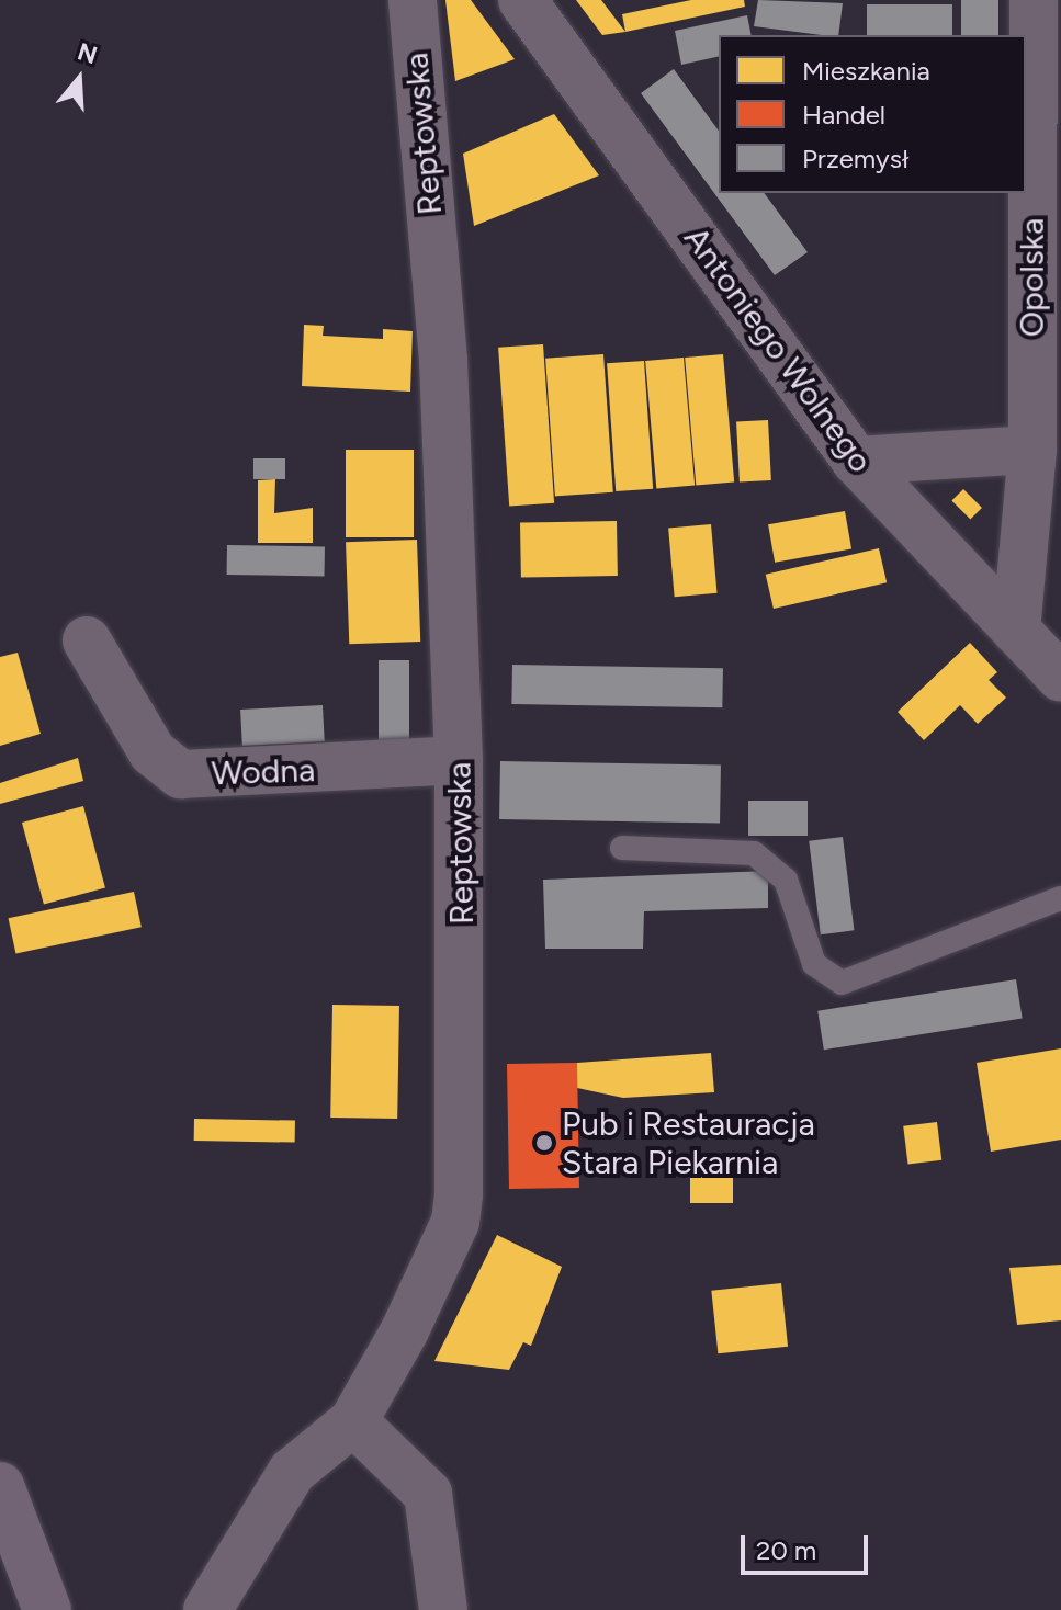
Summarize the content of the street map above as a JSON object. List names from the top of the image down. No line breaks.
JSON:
{"streets":{"street":["Reptowska","Opolska","Antoniego Wolnego","Wodna"]},"crossings":[["Reptowska","Wodna"],["Opolska","Antoniego Wolnego"]],"places":["Pub i Restauracja Stara Piekarnia"],"legend":["Mieszkania","Handel","Przemysł"],"scale_bar":"20 m","north":"top"}
